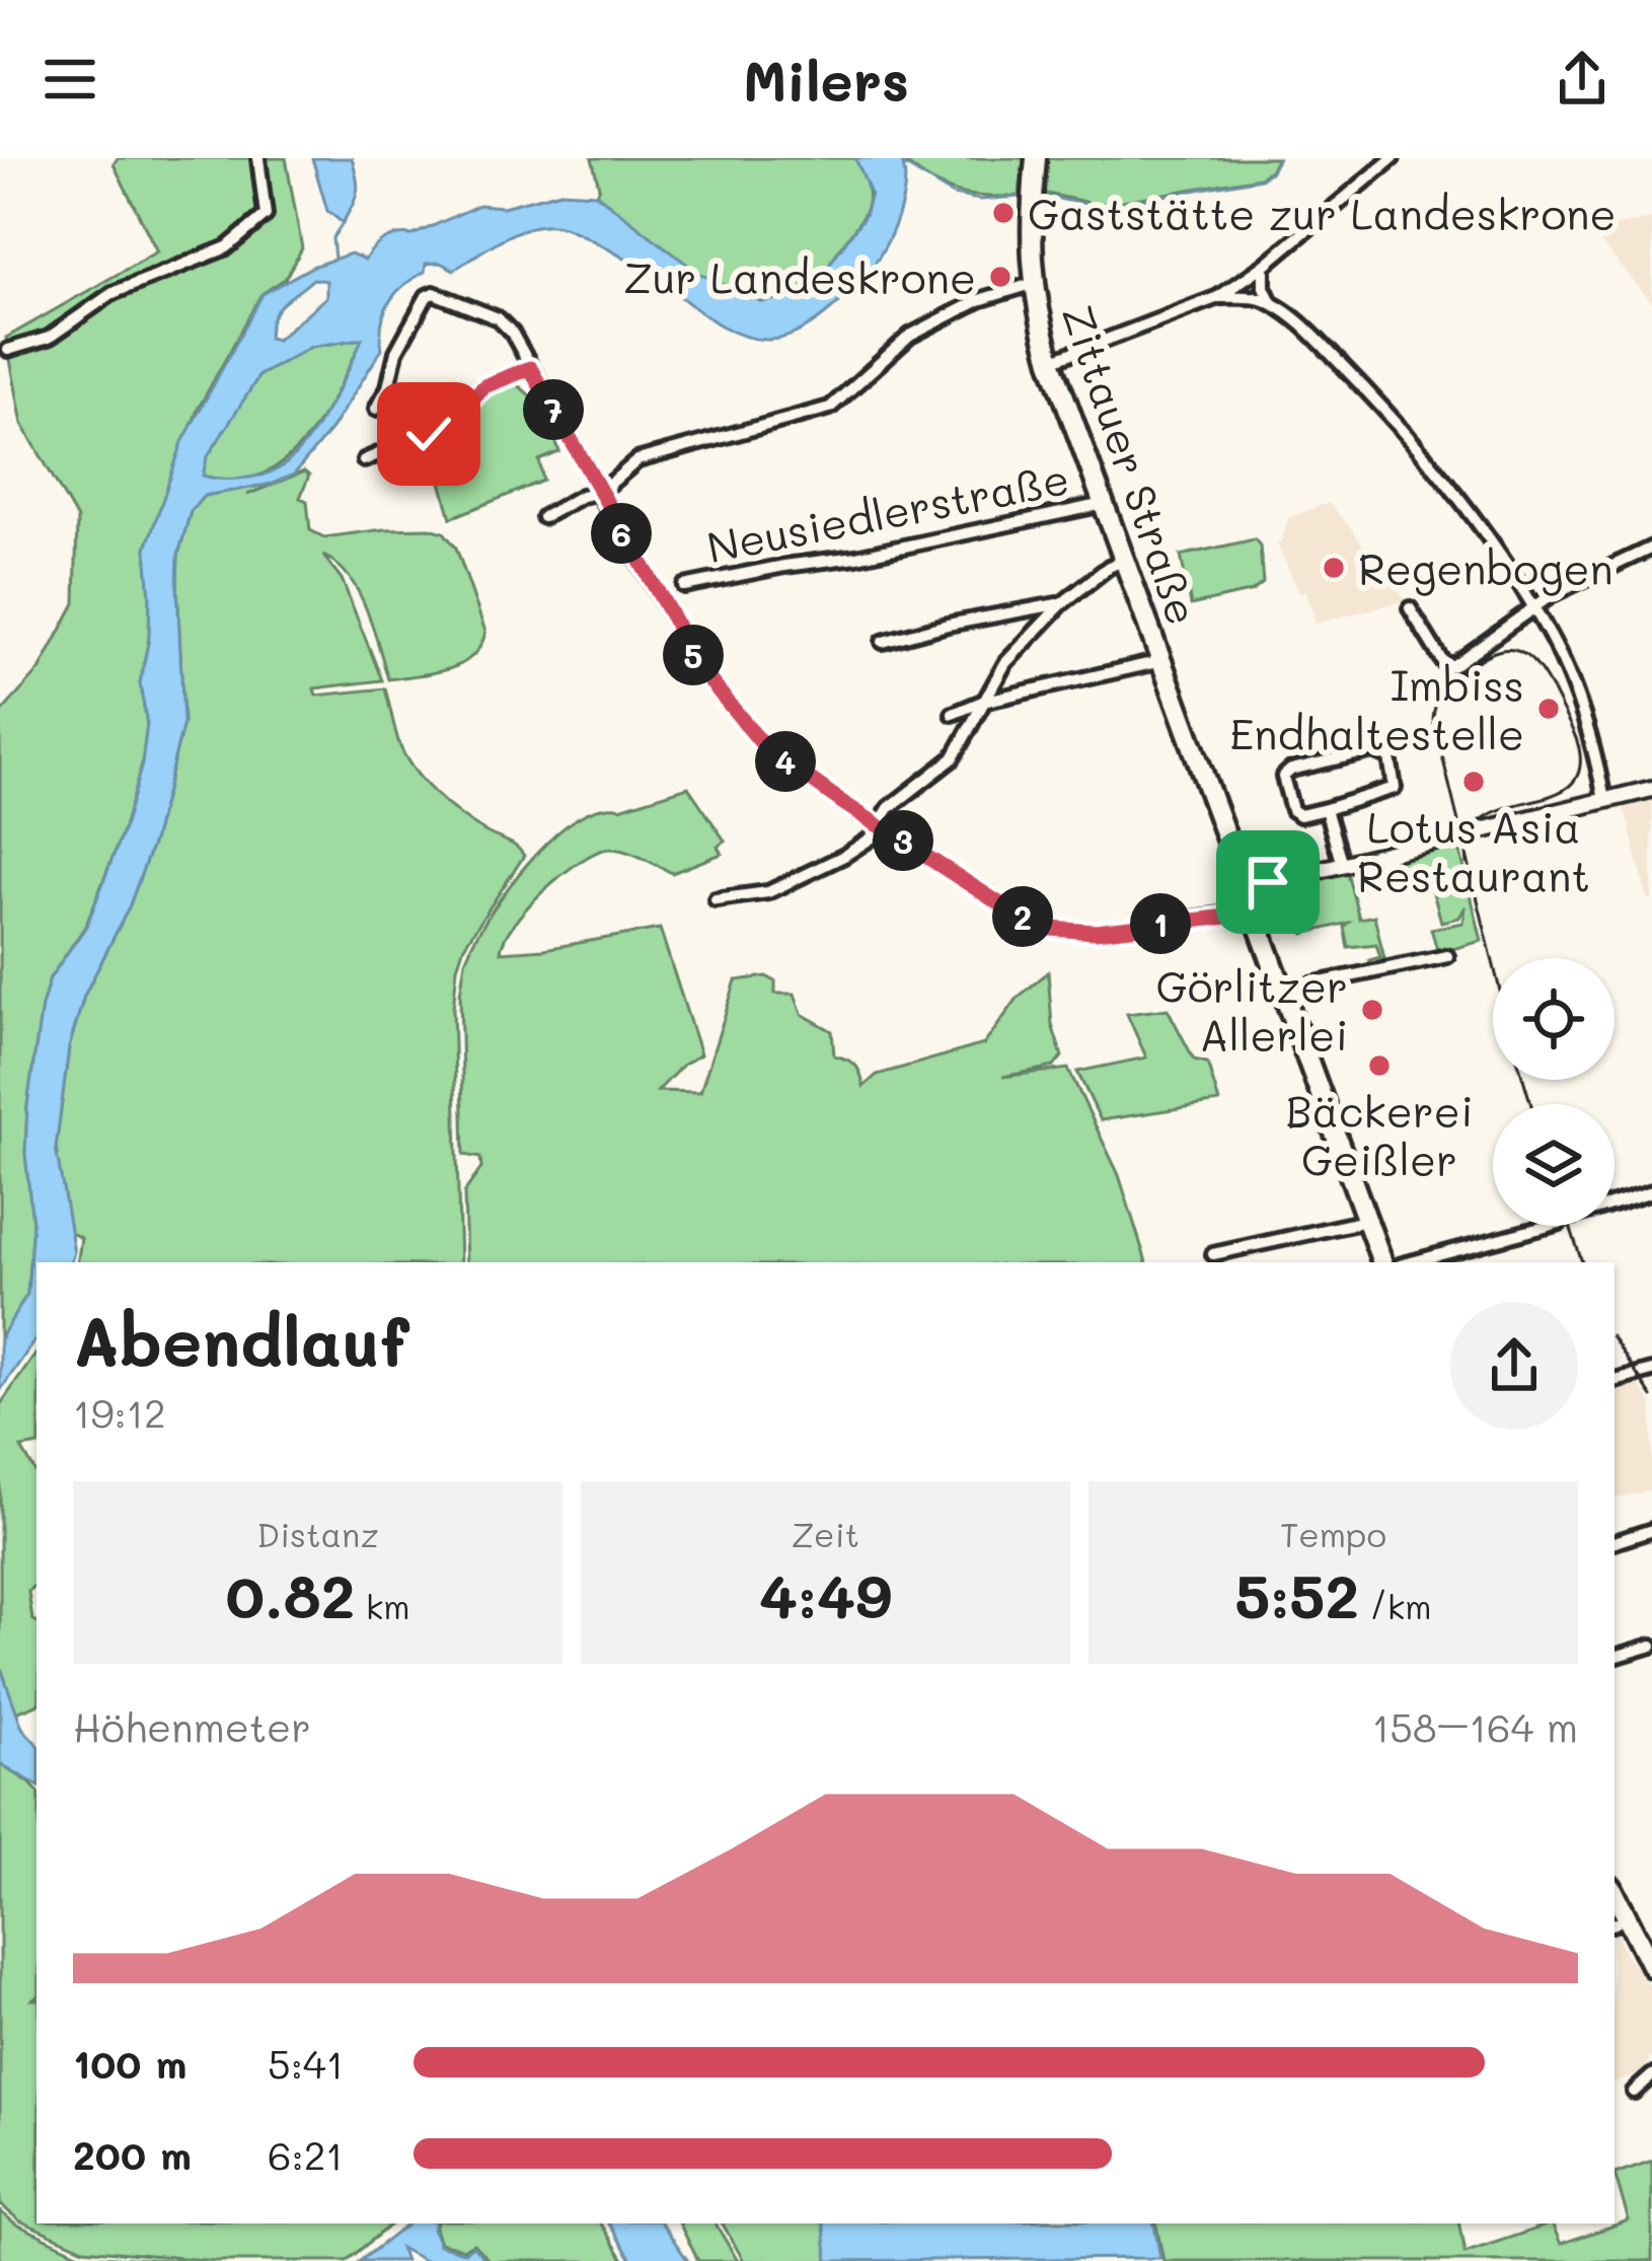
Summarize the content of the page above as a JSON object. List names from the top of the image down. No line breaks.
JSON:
{"streets":{"main road":["Zittauer Straße"],"street":["Neusiedlerstraße"]},"crossings":[["Zittauer Straße","Neusiedlerstraße"]],"places":["Gaststätte zur Landeskrone","Zur Landeskrone","Regenbogen","Imbiss Endhaltestelle","Lotus Asia Restaurant","Görlitzer Allerlei","Bäckerei Geißler"],"page":{"header":"Milers","pins":["7","6","5","4","3","2","1"],"heading":["Abendlauf","19:12"],"stats":[["Distanz","0.82 km"],["Zeit","4:49"],["Tempo","5:52 /km"]],"chart":["Höhenmeter","158–164 m"],"list":[{"name":"100 m","note":"5:41"},{"name":"200 m","note":"6:21"}]}}
